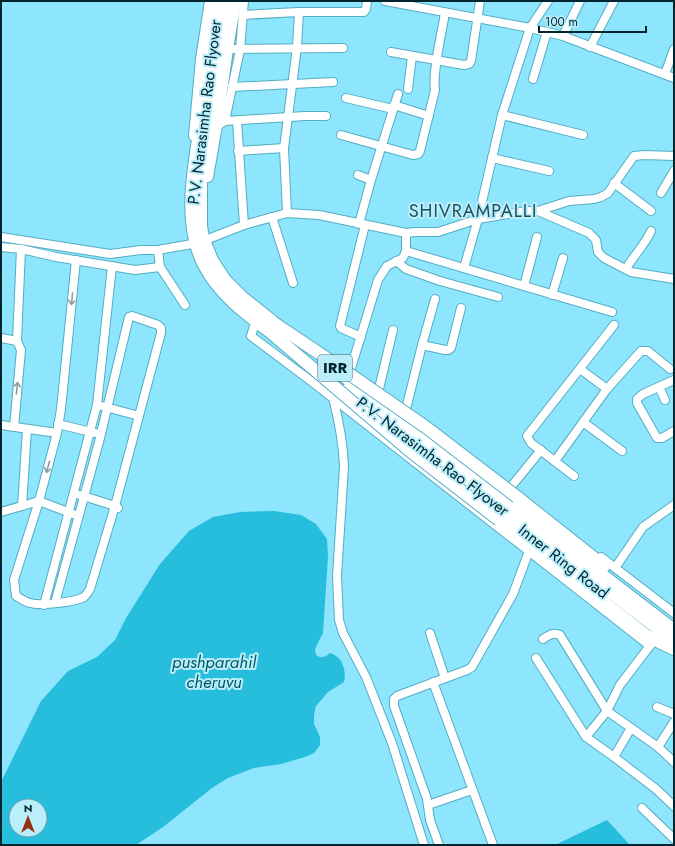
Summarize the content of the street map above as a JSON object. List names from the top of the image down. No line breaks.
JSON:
{"streets":{"highway":["P.V. Narasimha Rao Flyover"],"main road":["IRR","Inner Ring Road"]},"districts":["SHIVRAMPALLI"],"water":["pushparahil cheruvu"],"scale_bar":"100 m","north":"top"}
